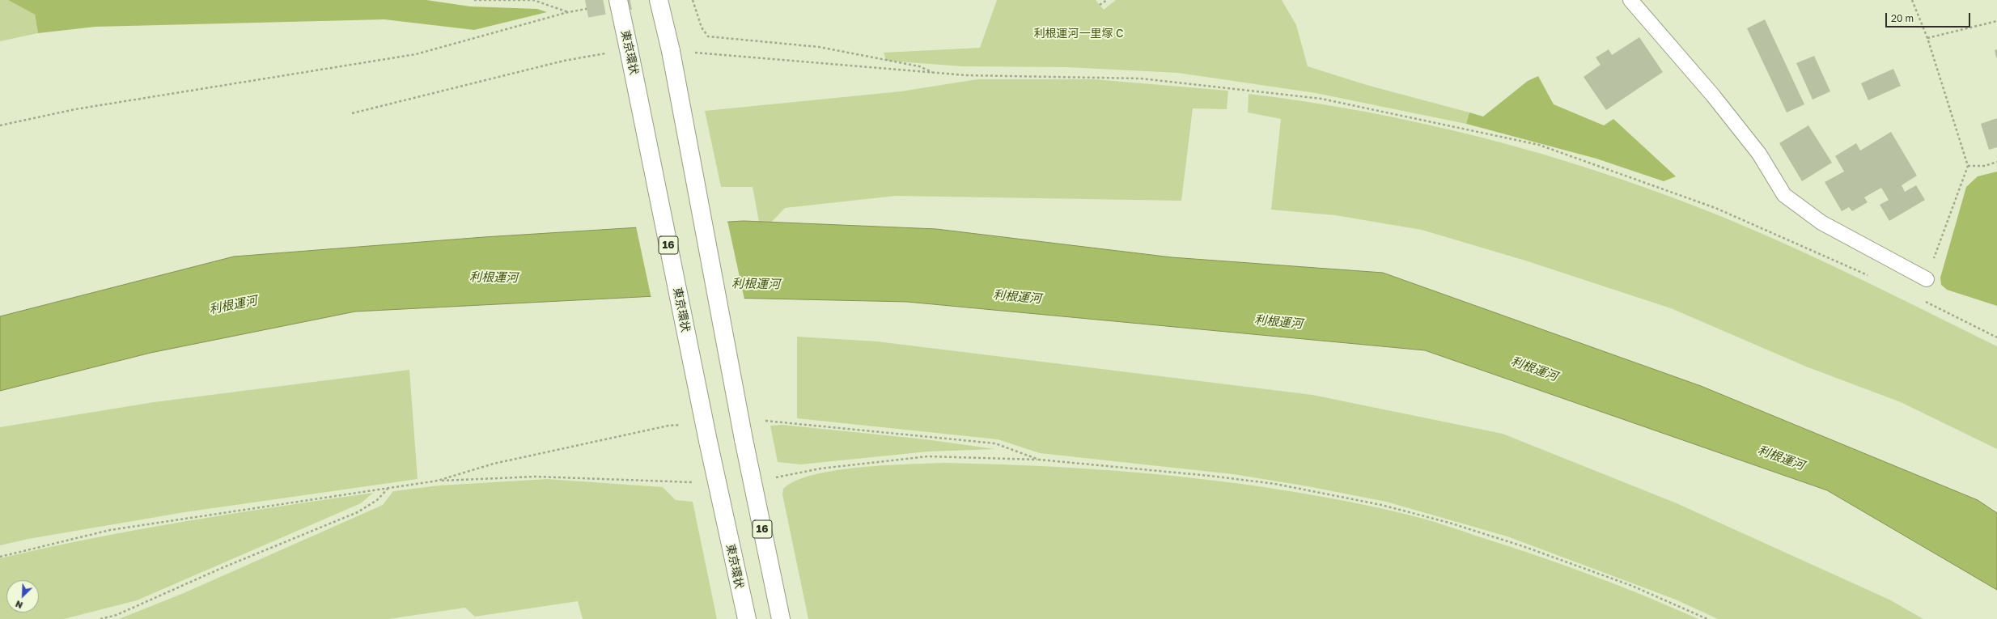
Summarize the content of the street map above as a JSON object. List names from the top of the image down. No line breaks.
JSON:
{"streets":{"highway":["東京環状","16"]},"water":["利根運河"],"parks":["利根運河一里塚 C"],"scale_bar":"20 m","north":"bottom left"}
